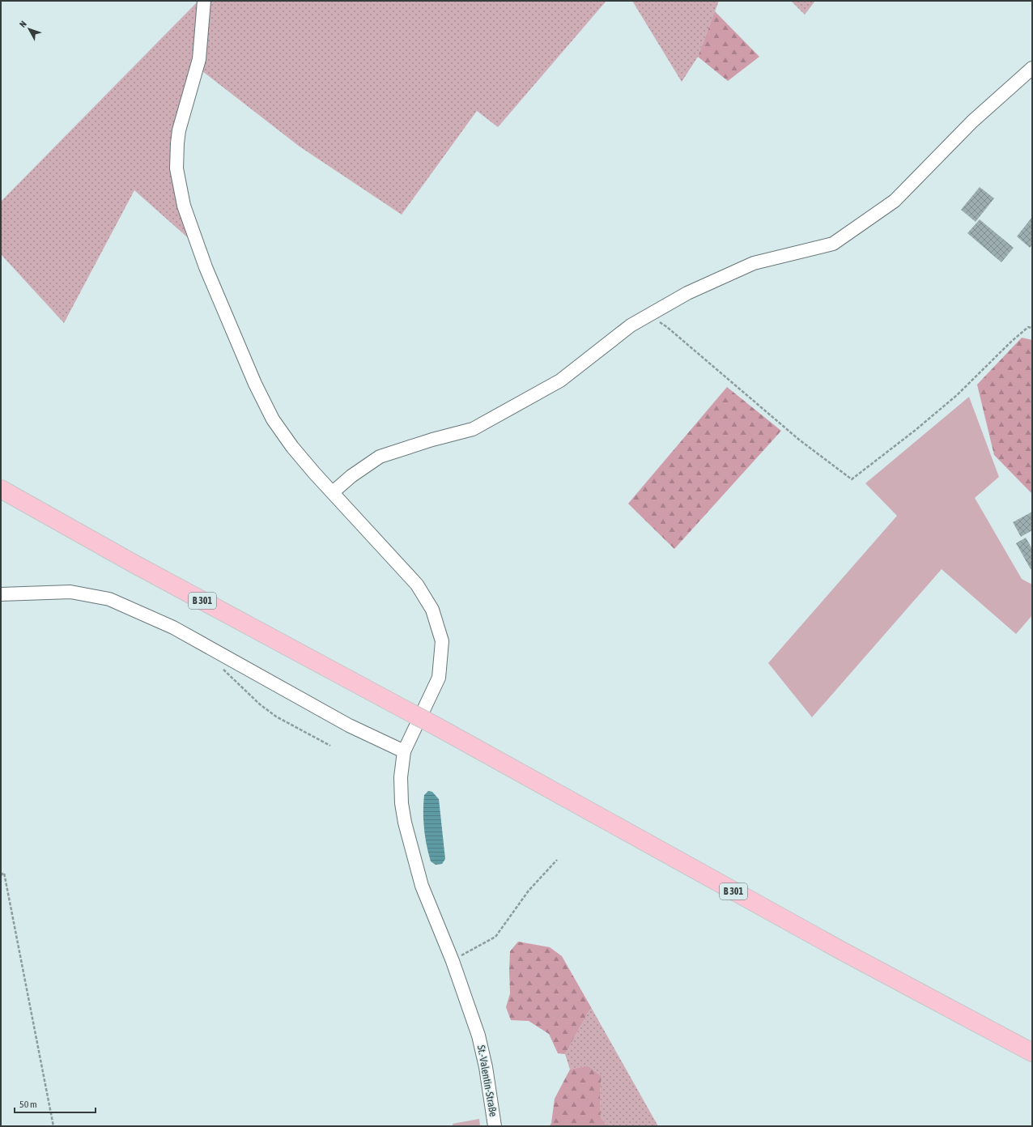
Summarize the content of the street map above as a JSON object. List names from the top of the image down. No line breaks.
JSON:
{"streets":{"main road":["B 301"],"street":["St.-Valentin-Straße"]},"scale_bar":"50 m","north":"top left"}
